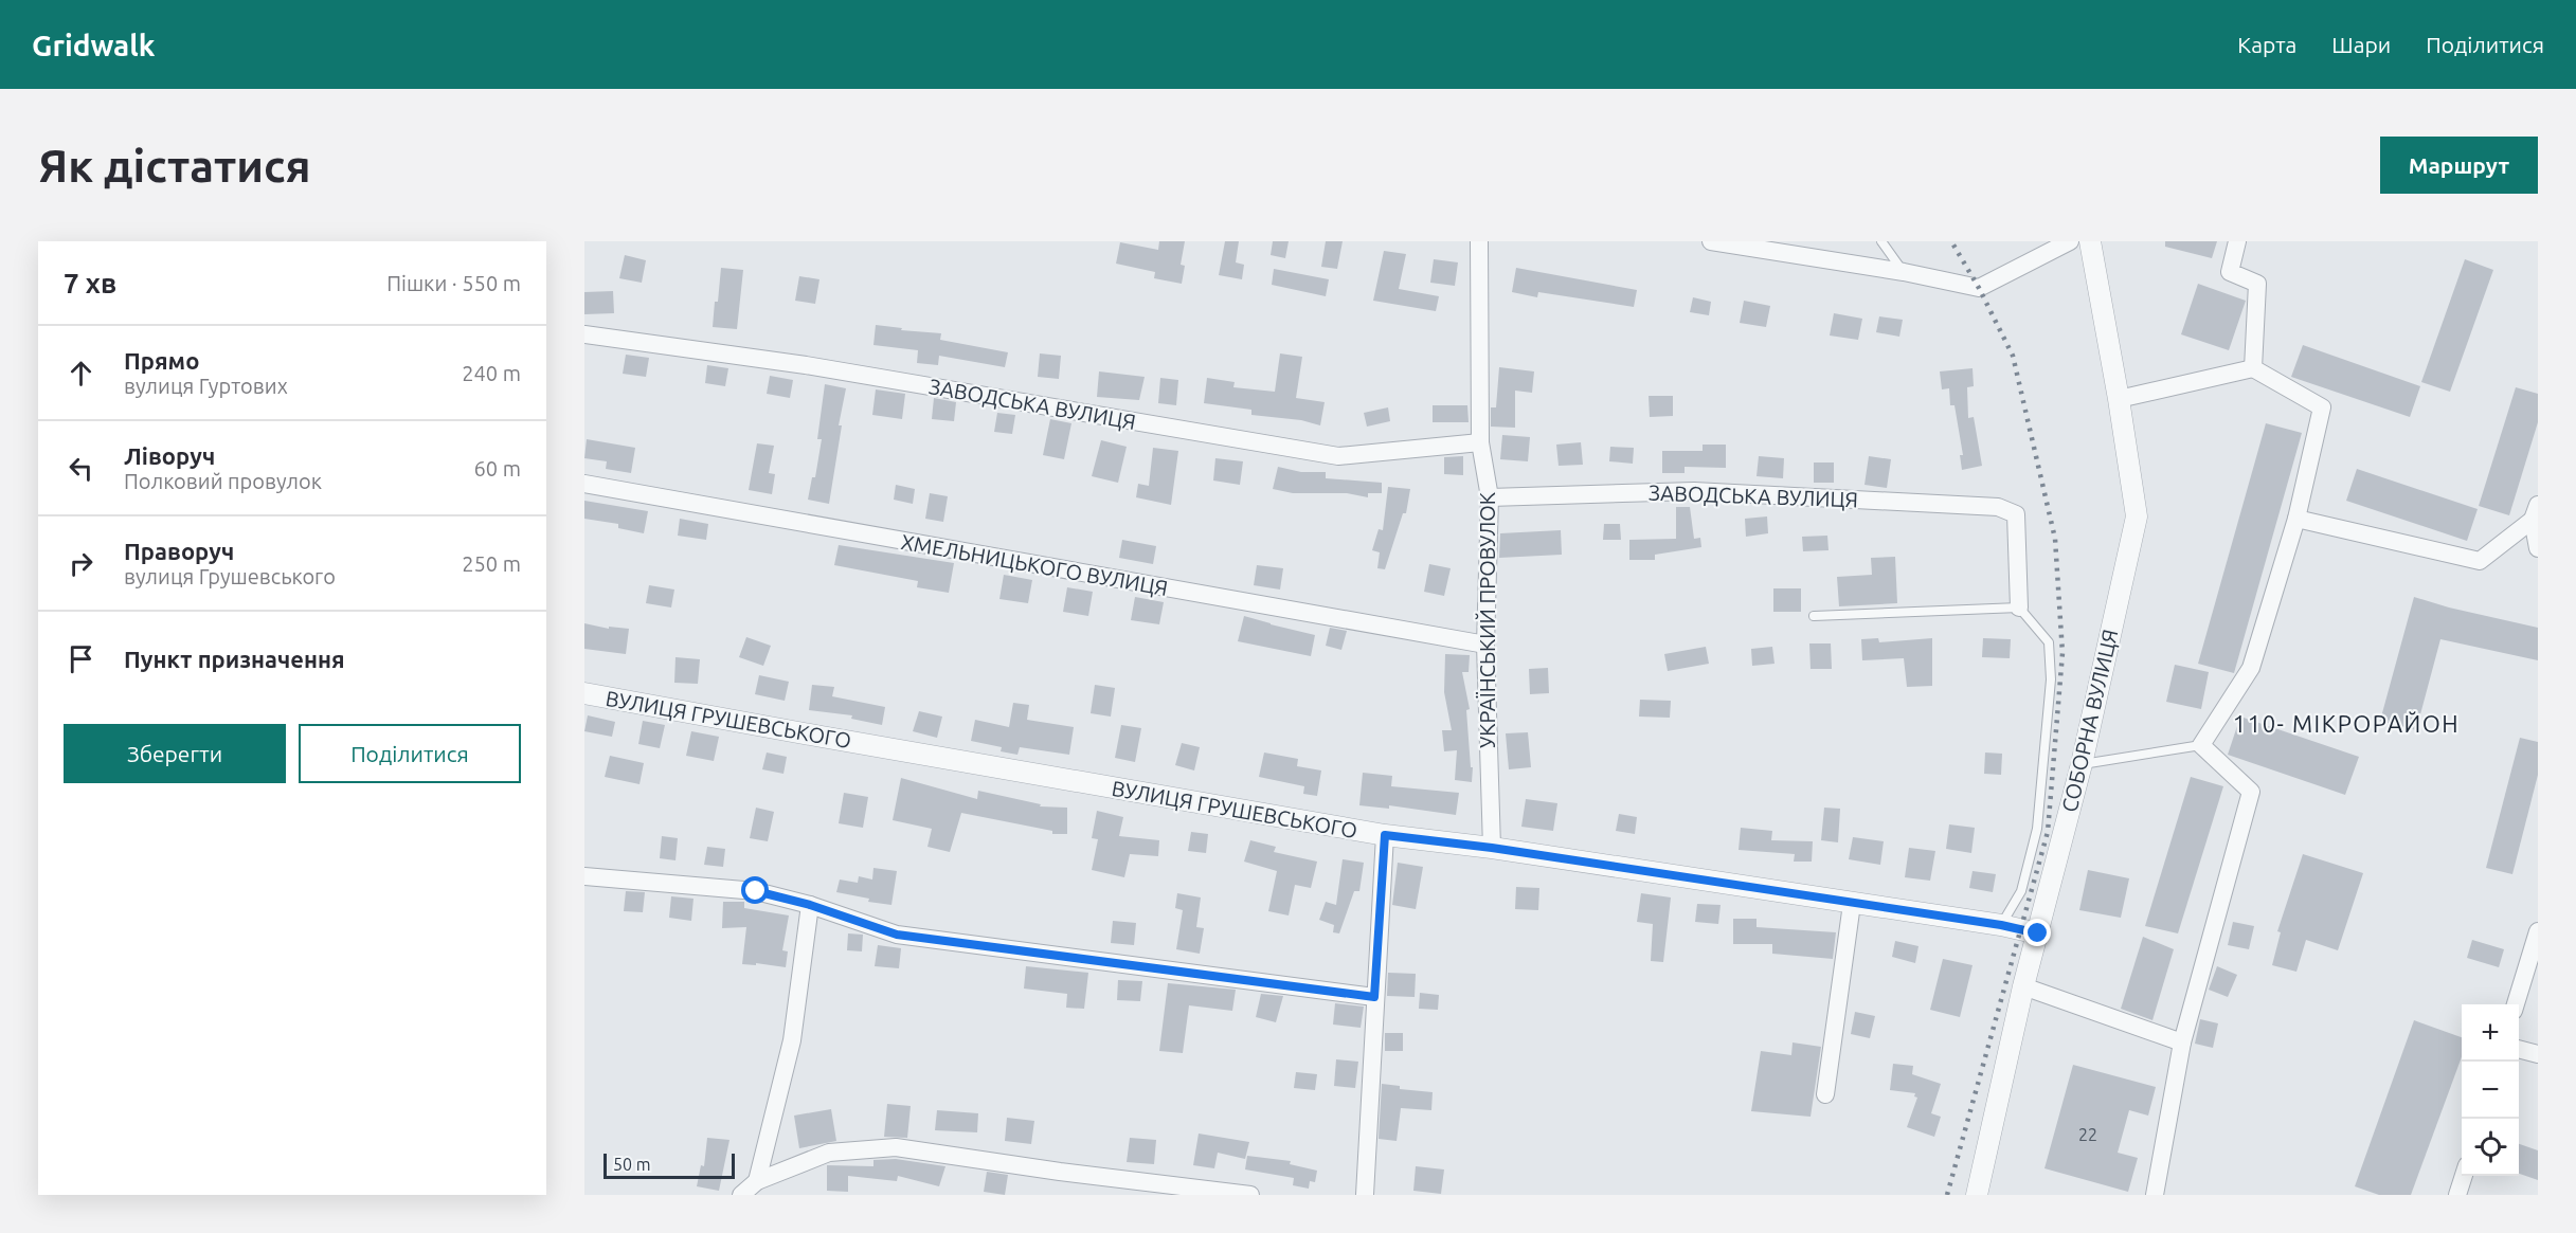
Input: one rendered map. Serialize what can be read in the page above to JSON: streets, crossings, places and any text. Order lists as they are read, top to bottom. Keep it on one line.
{"streets":{"street":["ЗАВОДСЬКА ВУЛИЦЯ","ХМЕЛЬНИЦЬКОГО ВУЛИЦЯ","УКРАЇНСЬКИЙ ПРОВУЛОК","ВУЛИЦЯ ГРУШЕВСЬКОГО","СОБОРНА ВУЛИЦЯ"]},"crossings":[["ЗАВОДСЬКА ВУЛИЦЯ","УКРАЇНСЬКИЙ ПРОВУЛОК"],["ЗАВОДСЬКА ВУЛИЦЯ","СОБОРНА ВУЛИЦЯ"],["ХМЕЛЬНИЦЬКОГО ВУЛИЦЯ","УКРАЇНСЬКИЙ ПРОВУЛОК"],["УКРАЇНСЬКИЙ ПРОВУЛОК","ВУЛИЦЯ ГРУШЕВСЬКОГО"],["ВУЛИЦЯ ГРУШЕВСЬКОГО","СОБОРНА ВУЛИЦЯ"]],"districts":["110- МІКРОРАЙОН"],"house_numbers":["22"],"scale_bar":"50 m","page":{"header":"Gridwalk","nav":["Карта","Шари","Поділитися"],"buttons":["Маршрут",["Зберегти","Поділитися"]],"title":"Як дістатися","heading":["7 хв","Пішки · 550 m"],"list":[["Прямо","вулиця Гуртових","240 m"],["Ліворуч","Полковий провулок","60 m"],["Праворуч","вулиця Грушевського","250 m"],"Пункт призначення"],"map_buttons":["+","−"],"scale":"50 m"}}
